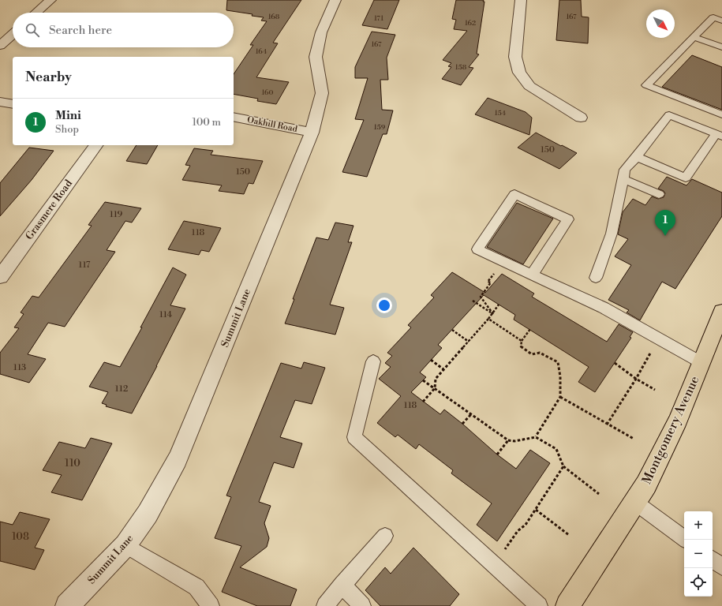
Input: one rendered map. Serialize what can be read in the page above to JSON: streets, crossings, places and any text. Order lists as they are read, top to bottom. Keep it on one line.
{"streets":{"main road":["Montgomery Avenue"],"street":["Oakhill Road","Grasmere Road","Summit Lane"]},"crossings":[["Oakhill Road","Summit Lane"]],"house_numbers":["168","167","171","162","167","164","158","160","154","159","150","150","119","118","117","114","113","112","118","110","108"],"north":"bottom right","page":{"search":"Search here","heading":"Nearby","list":[{"mark":"1","name":"Mini","note":"Shop","value":"100 m"}],"pins":"1","map_buttons":["+","−"]}}
